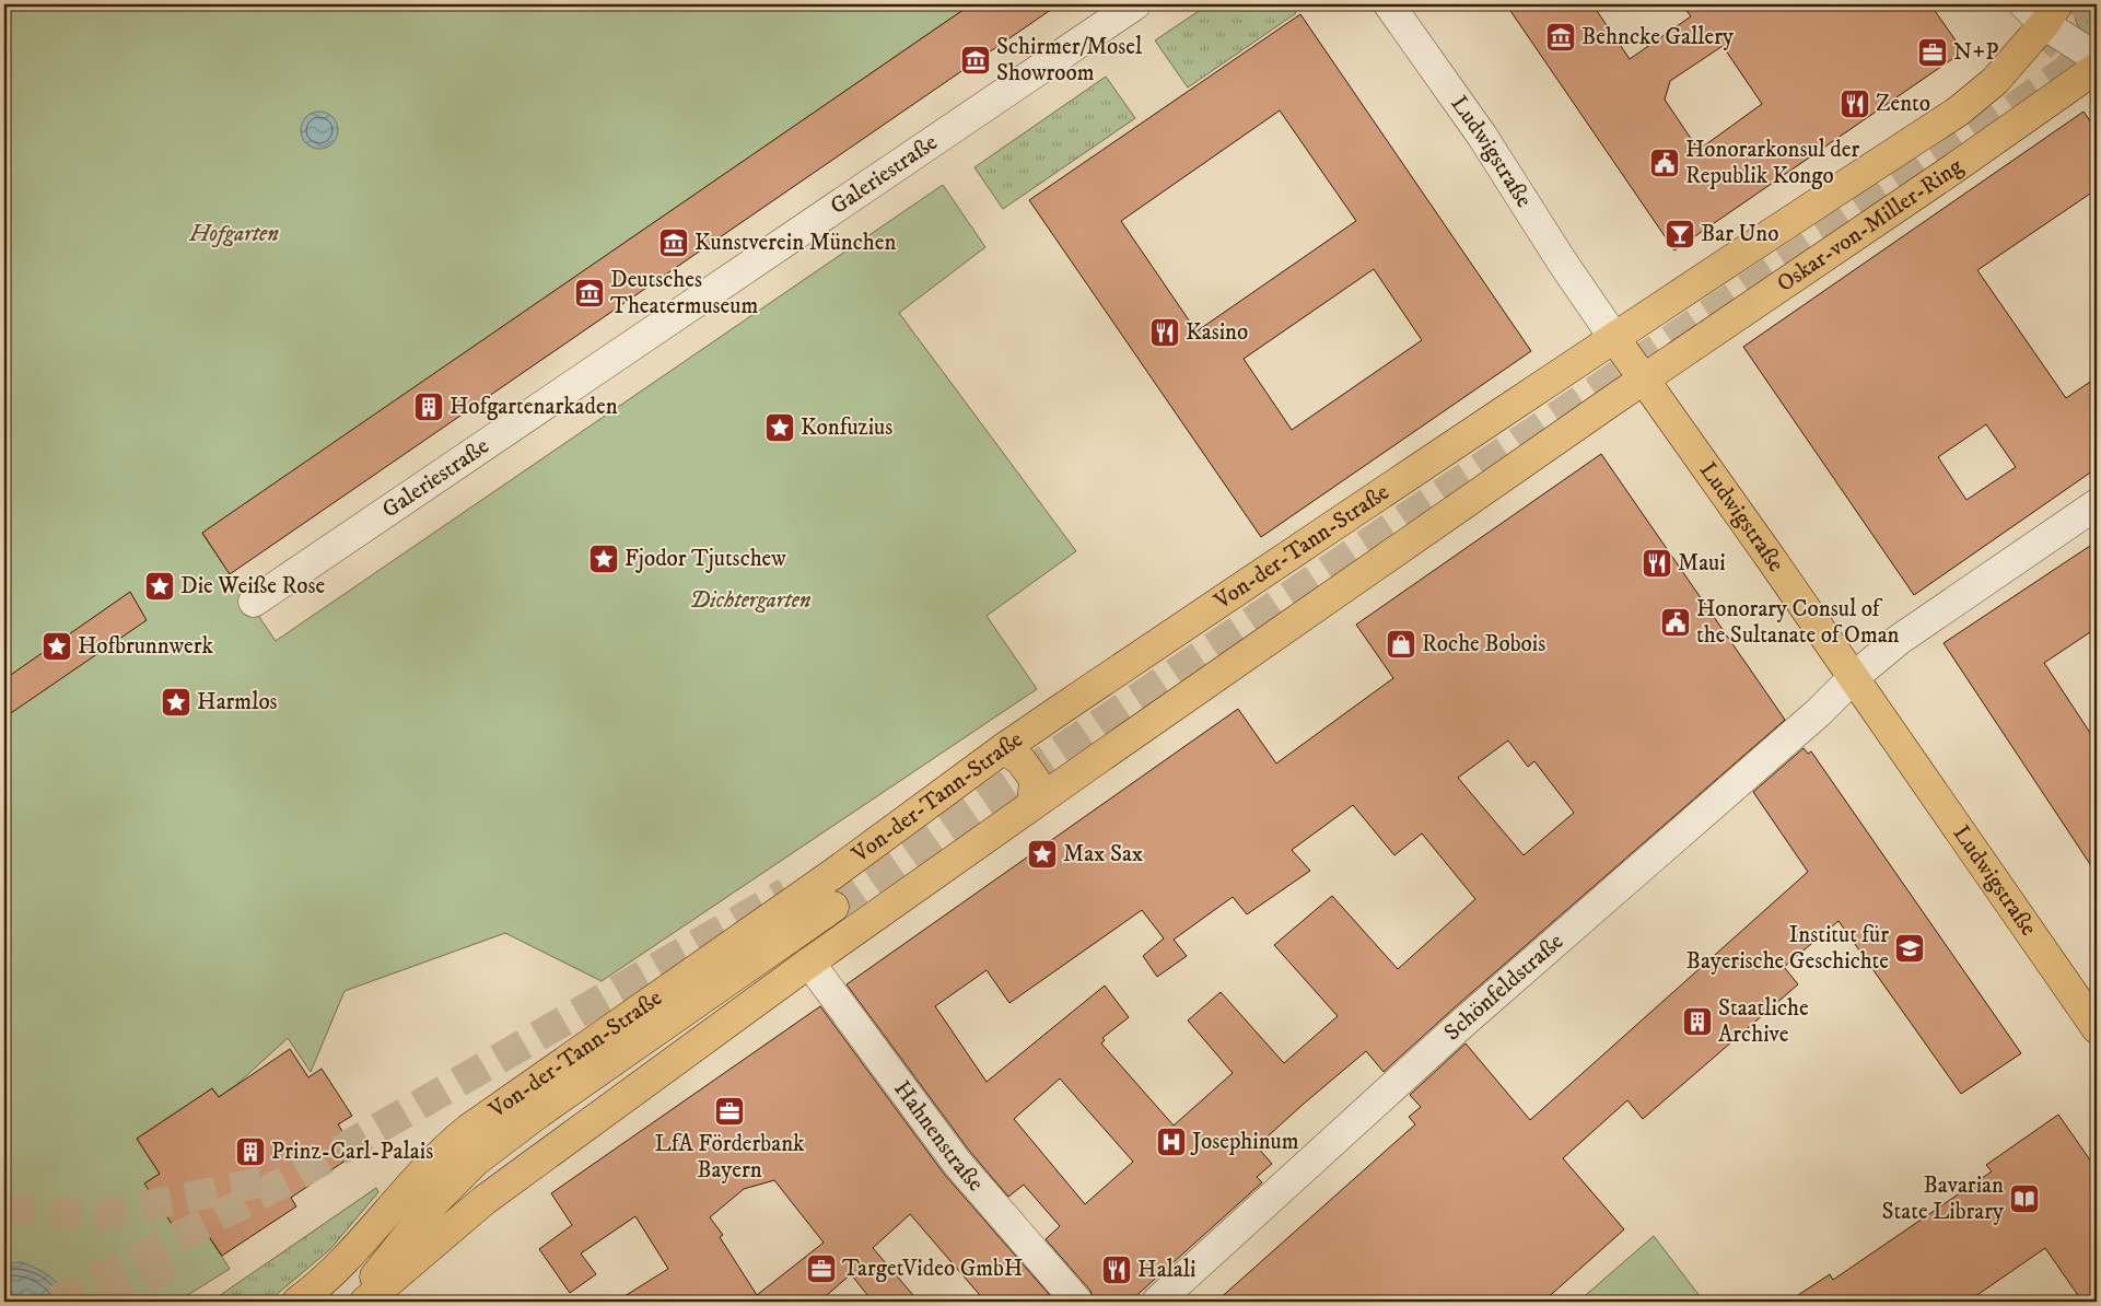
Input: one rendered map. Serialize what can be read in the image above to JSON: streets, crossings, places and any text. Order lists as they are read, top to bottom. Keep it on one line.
{"streets":{"main road":["Ludwigstraße","Oskar-von-Miller-Ring","Von-der-Tann-Straße"],"street":["Galeriestraße","Schönfeldstraße","Hahnenstraße"]},"crossings":[["Ludwigstraße","Oskar-von-Miller-Ring"],["Ludwigstraße","Von-der-Tann-Straße"],["Ludwigstraße","Schönfeldstraße"],["Oskar-von-Miller-Ring","Von-der-Tann-Straße"]],"parks":["Hofgarten","Dichtergarten"],"places":{"museum":["Behncke Gallery","Schirmer/Mosel Showroom","Kunstverein München","Deutsches Theatermuseum"],"office":["N+P","LfA Förderbank Bayern","TargetVideo GmbH"],"restaurant":["Zento","Kasino","Maui","Halali"],"public building":["Honorarkonsul der Republik Kongo","Honorary Consul of the Sultanate of Oman"],"bar":["Bar Uno"],"building":["Hofgartenarkaden","Staatliche Archive","Prinz-Carl-Palais"],"place":["Konfuzius","Fjodor Tjutschew","Die Weiße Rose","Hofbrunnwerk","Harmlos","Max Sax"],"shop":["Roche Bobois"],"school or university":["Institut für Bayerische Geschichte"],"hospital":["Josephinum"],"library":["Bavarian State Library"]}}
